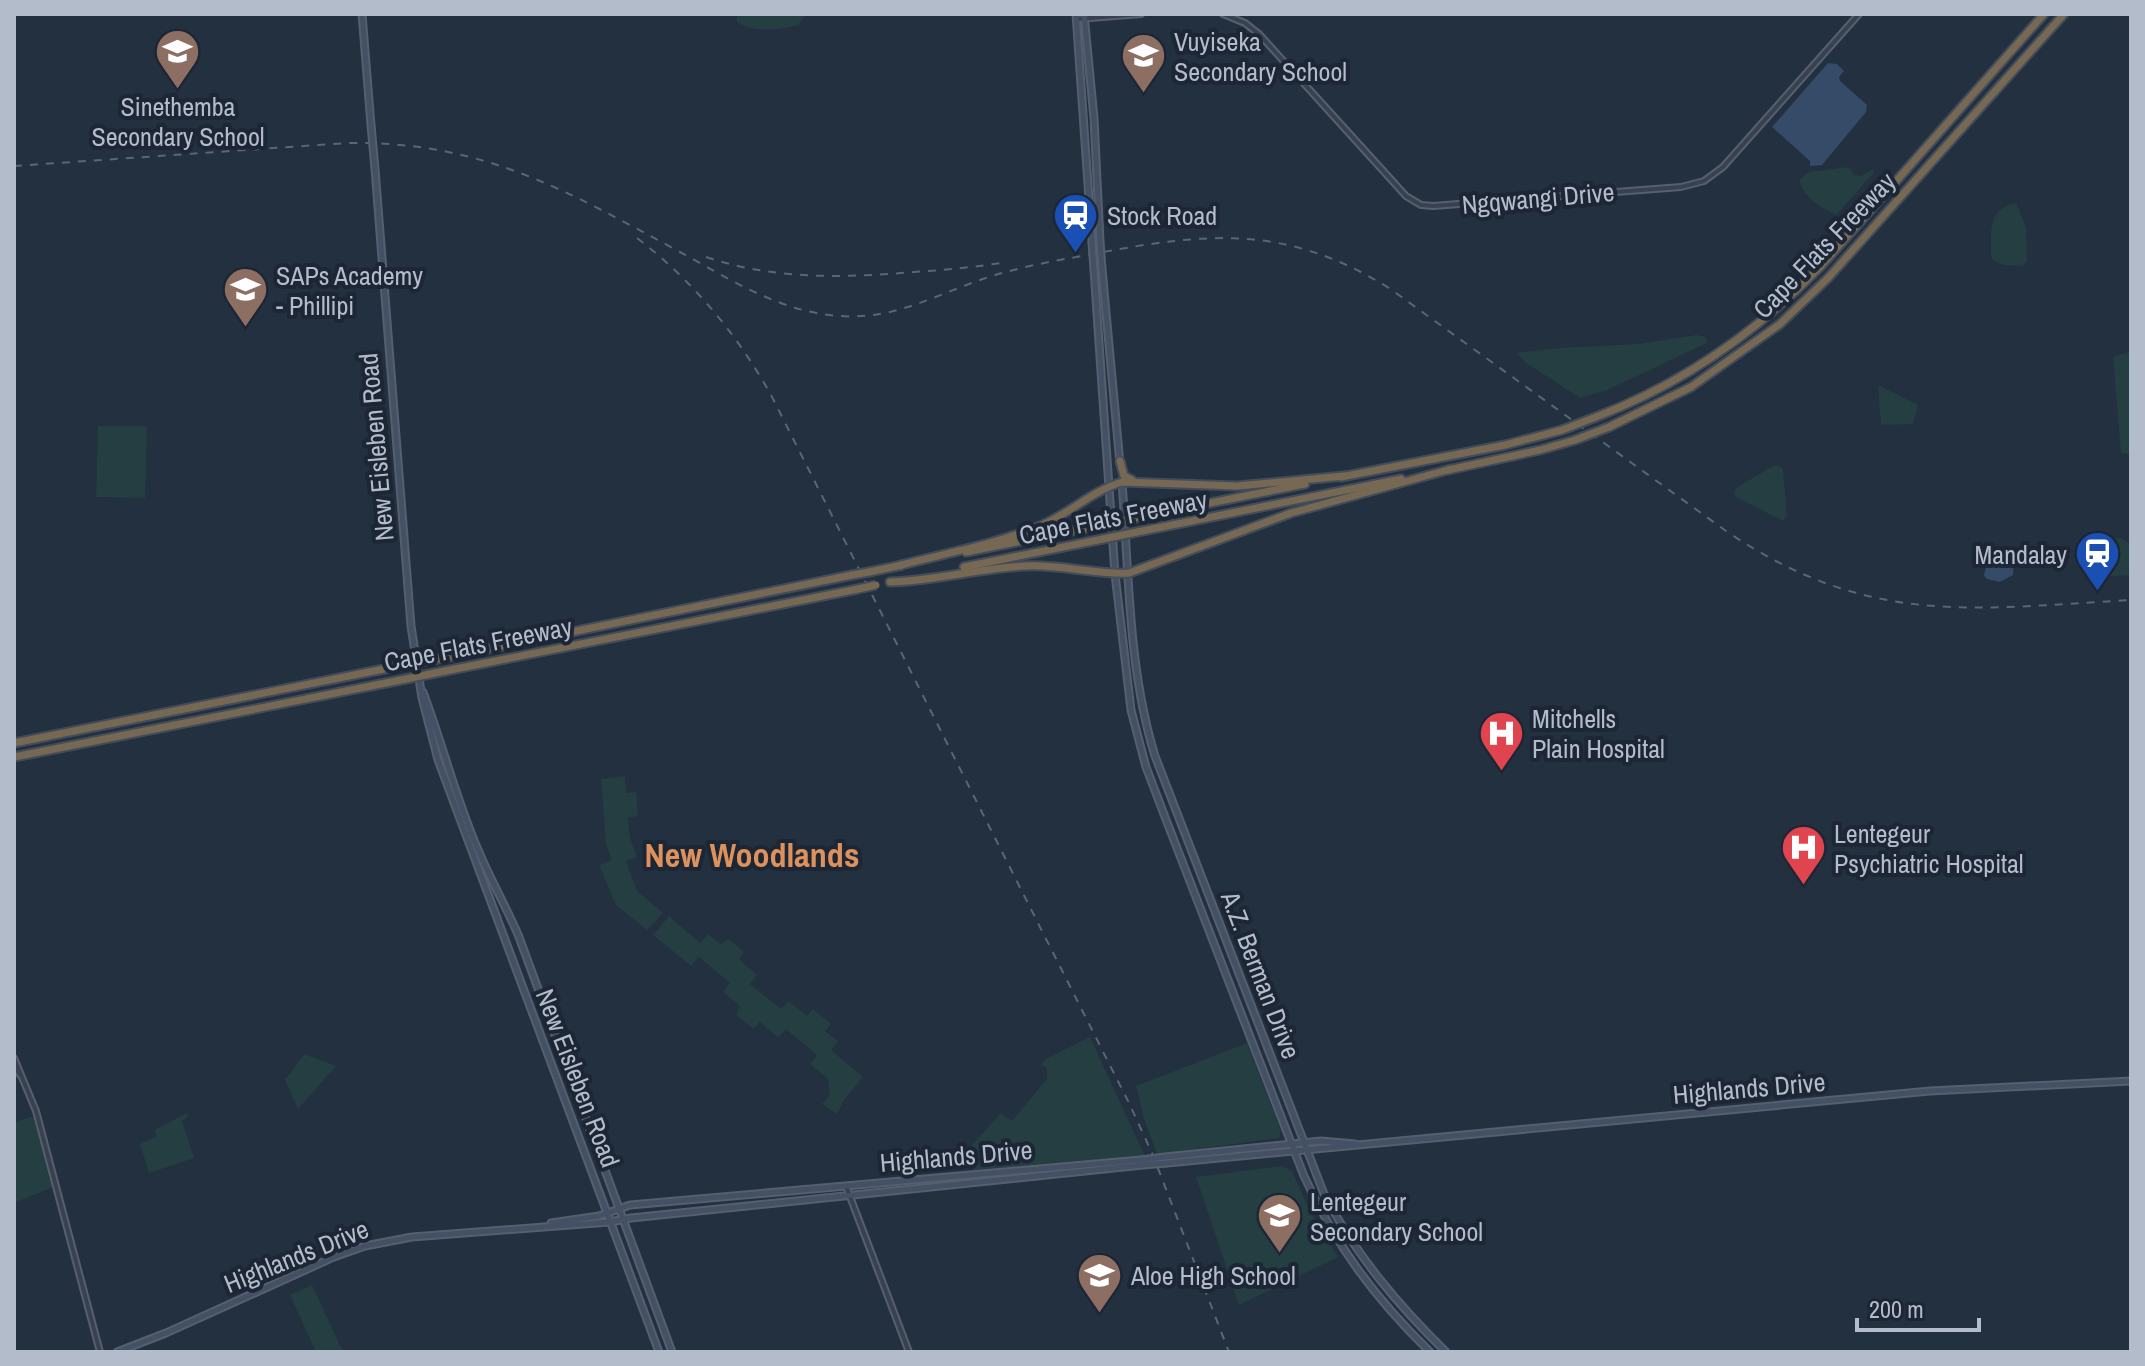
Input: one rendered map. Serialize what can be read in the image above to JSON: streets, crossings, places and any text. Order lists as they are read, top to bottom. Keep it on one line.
{"streets":{"highway":["Cape Flats Freeway"],"main road":["New Eisleben Road","A.Z. Berman Drive","Highlands Drive"],"street":["Ngqwangi Drive"]},"crossings":[["New Eisleben Road","Highlands Drive"],["A.Z. Berman Drive","Highlands Drive"]],"districts":["New Woodlands"],"places":{"school or university":["Sinethemba Secondary School","Vuyiseka Secondary School","SAPs Academy - Phillipi","Lentegeur Secondary School","Aloe High School"],"station":["Stock Road","Mandalay"],"hospital":["Mitchells Plain Hospital","Lentegeur Psychiatric Hospital"]},"scale_bar":"200 m"}
